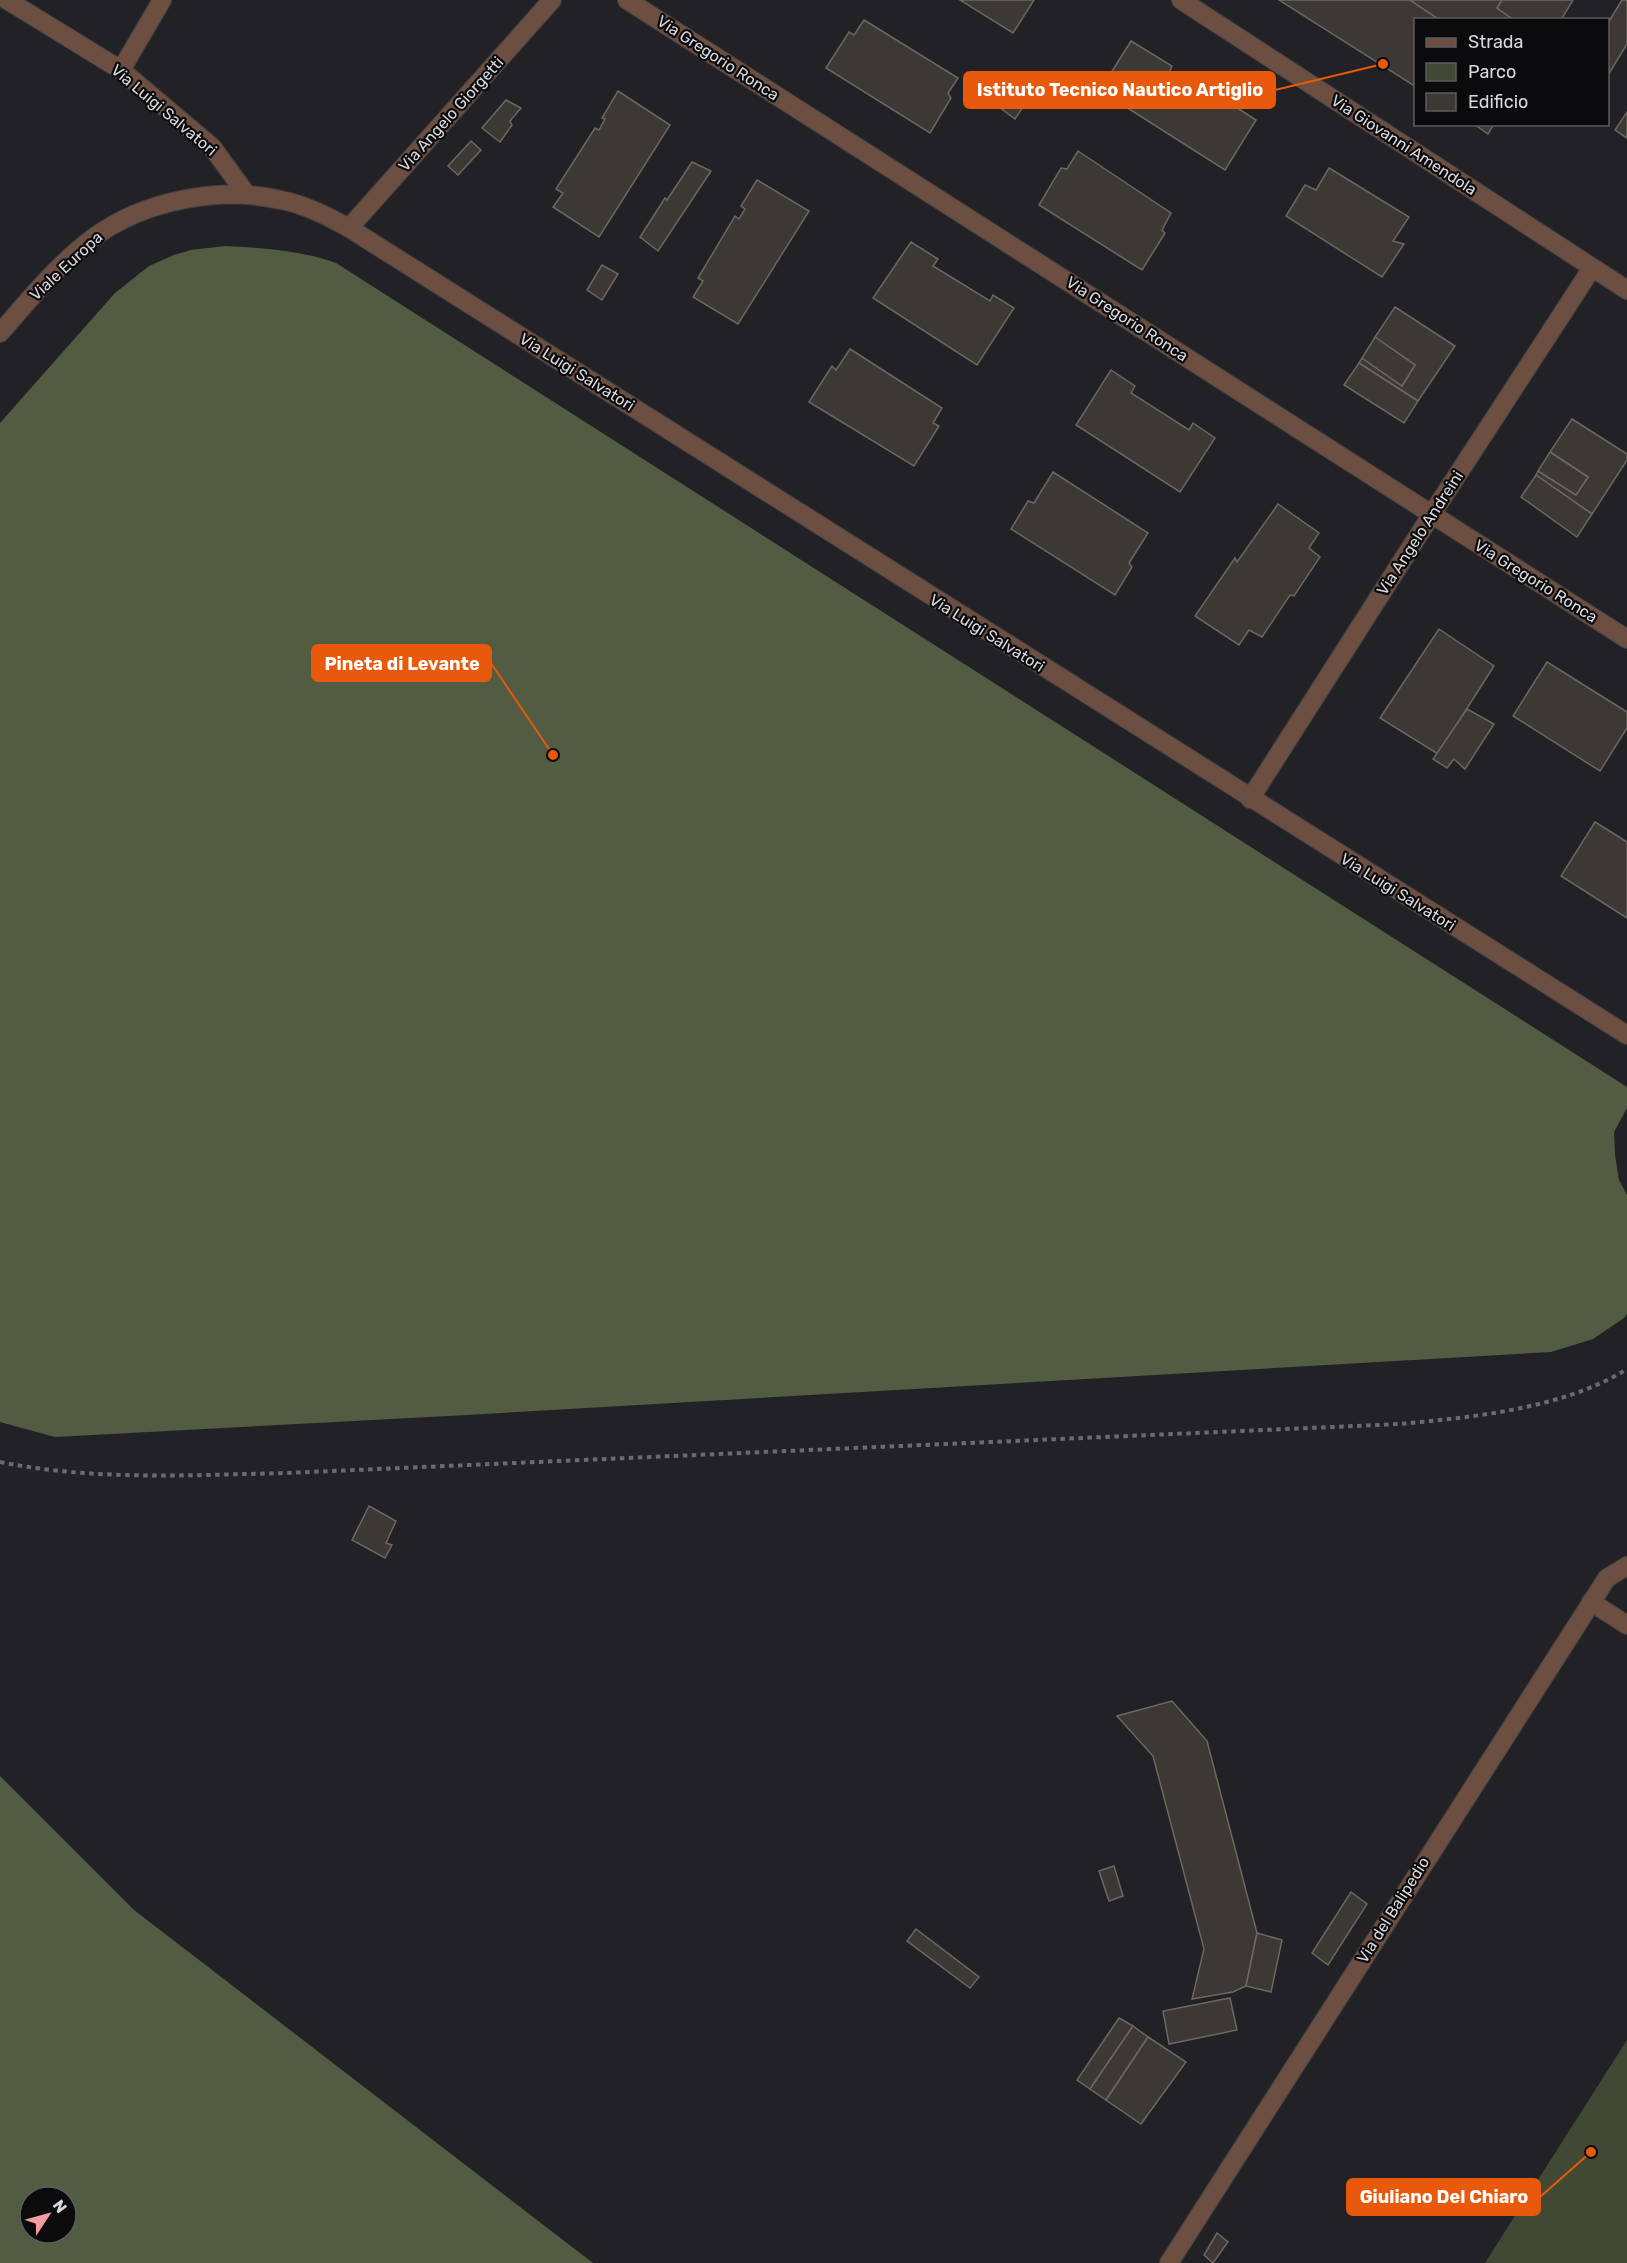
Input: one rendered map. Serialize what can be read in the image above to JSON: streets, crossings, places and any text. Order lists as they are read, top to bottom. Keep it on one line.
{"streets":{"street":["Via Gregorio Ronca","Via Luigi Salvatori","Via Angelo Giorgetti","Via Giovanni Amendola","Viale Europa","Via Angelo Andreini","Via del Balipedio"]},"crossings":[["Via Gregorio Ronca","Via Angelo Andreini"],["Via Luigi Salvatori","Via Angelo Giorgetti"],["Via Luigi Salvatori","Viale Europa"],["Via Luigi Salvatori","Via Angelo Andreini"],["Via Angelo Giorgetti","Viale Europa"],["Via Giovanni Amendola","Via Angelo Andreini"]],"places":["Istituto Tecnico Nautico Artiglio","Pineta di Levante","Giuliano Del Chiaro"],"legend":["Strada","Parco","Edificio"],"north":"top right"}
